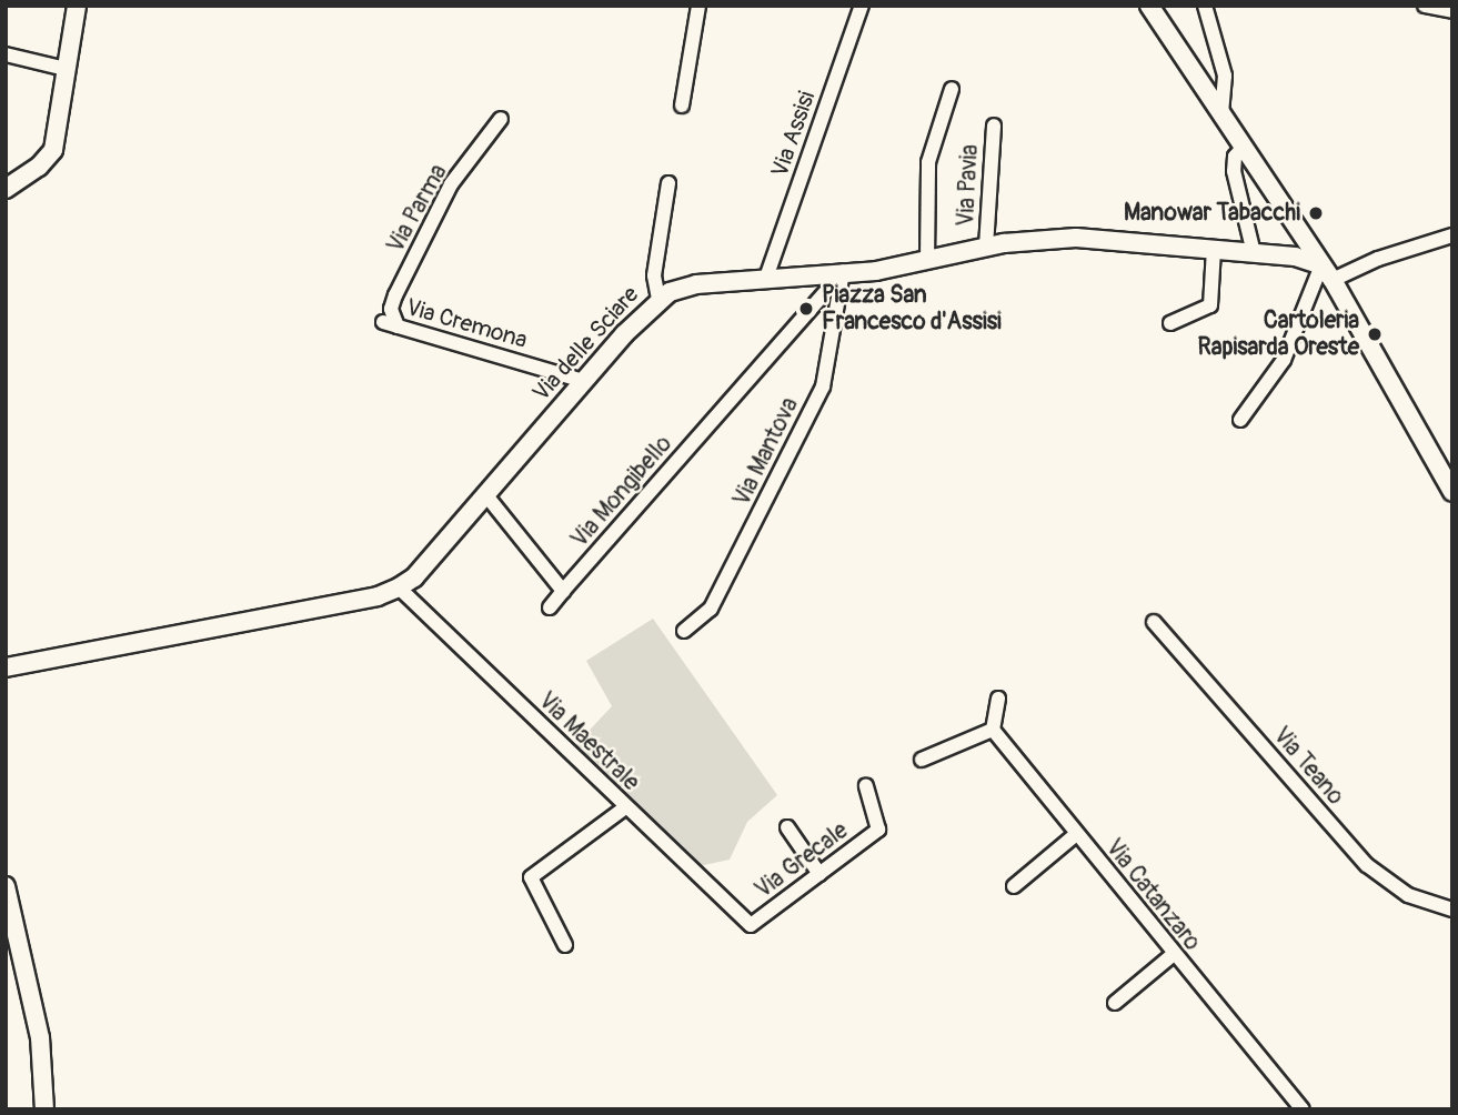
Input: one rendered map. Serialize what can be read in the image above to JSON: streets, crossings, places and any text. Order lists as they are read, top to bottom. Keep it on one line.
{"streets":{"street":["Via Assisi","Via Pavia","Via Parma","Via Cremona","Via delle Sciare","Via Mantova","Via Mongibello","Via Maestrale","Via Teano","Via Grecale","Via Catanzaro"]},"crossings":[["Via Assisi","Via delle Sciare"],["Via Pavia","Via delle Sciare"],["Via Parma","Via Cremona"],["Via Cremona","Via delle Sciare"],["Via delle Sciare","Via Mantova"],["Via delle Sciare","Via Mongibello"],["Via delle Sciare","Via Maestrale"],["Via Mantova","Via Mongibello"],["Via Maestrale","Via Grecale"]],"places":["Manowar Tabacchi","Piazza San Francesco d'Assisi","Cartoleria Rapisarda Oreste"]}
